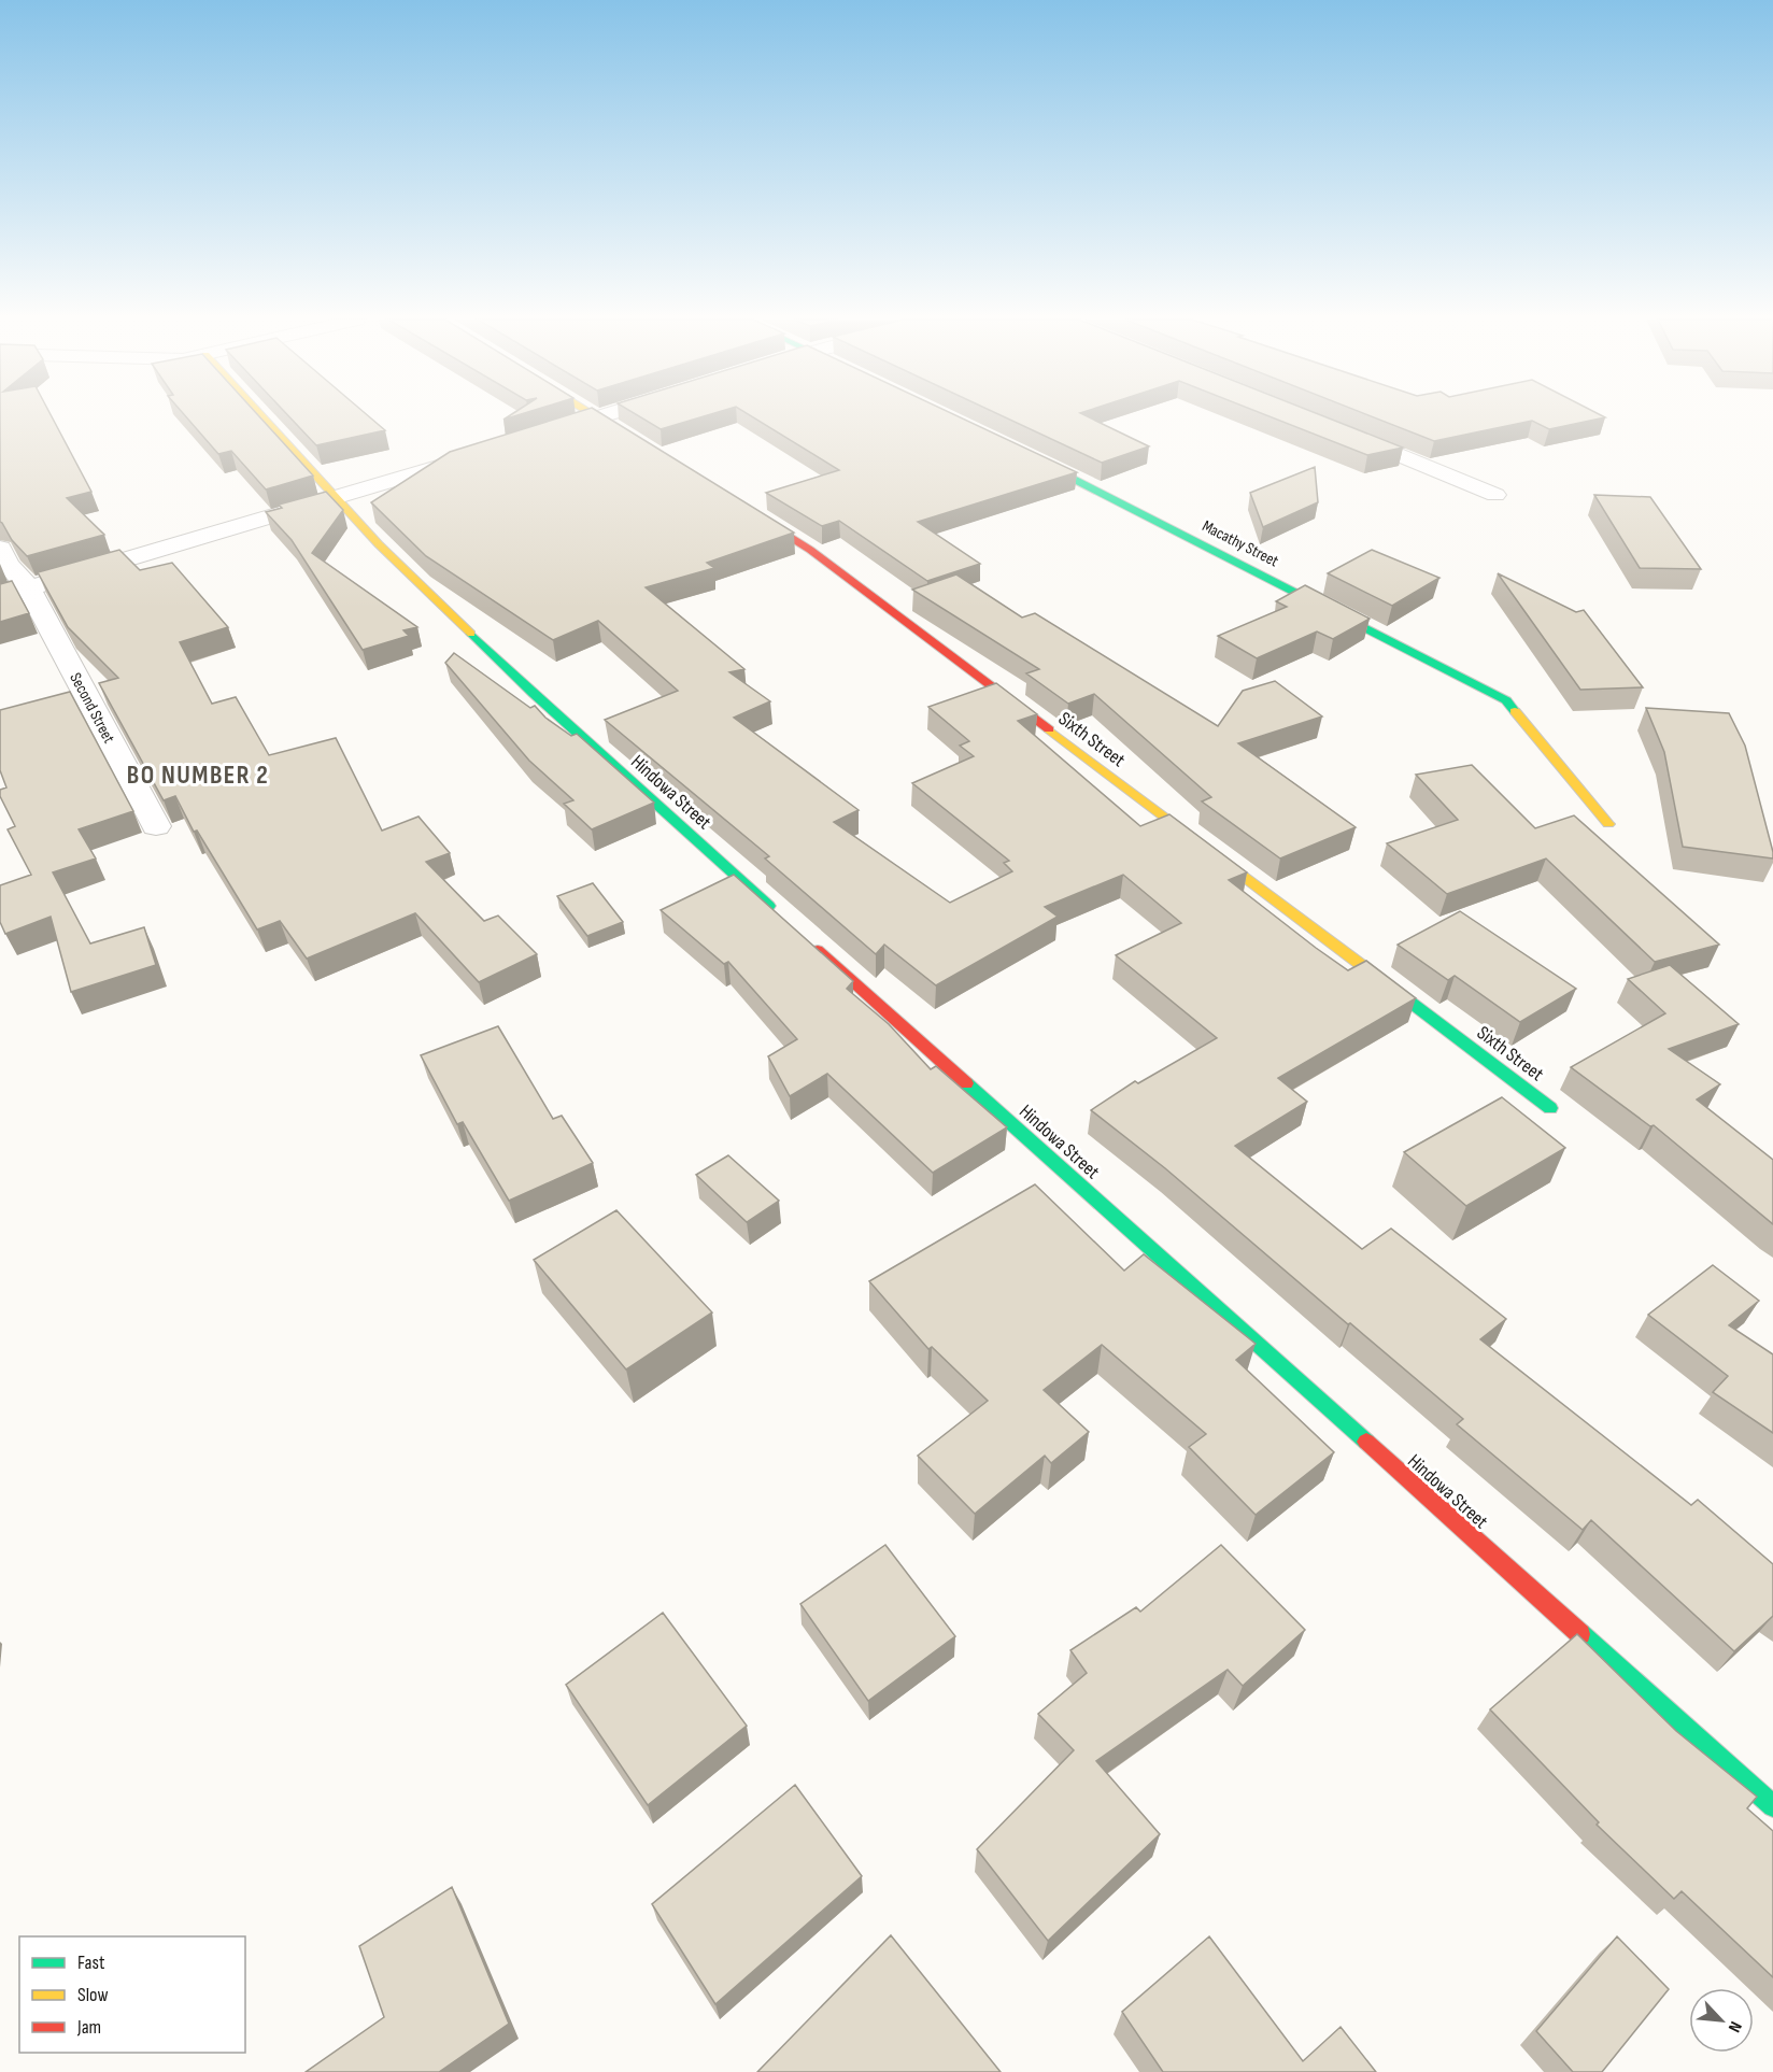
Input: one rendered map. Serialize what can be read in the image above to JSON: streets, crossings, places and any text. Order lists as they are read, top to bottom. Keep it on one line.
{"streets":{"street":["Macathy Street","Second Street","Sixth Street","Hindowa Street"]},"districts":["BO NUMBER 2"],"legend":["Fast","Slow","Jam"],"north":"bottom right"}
